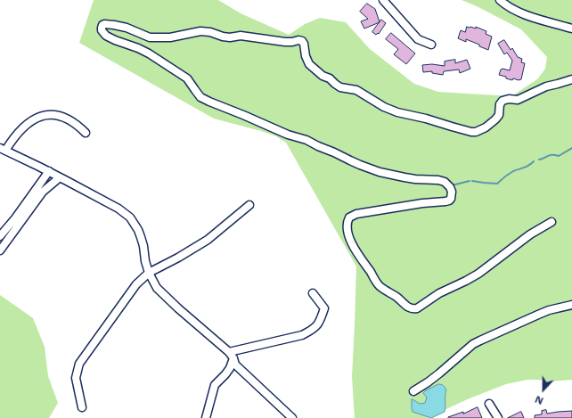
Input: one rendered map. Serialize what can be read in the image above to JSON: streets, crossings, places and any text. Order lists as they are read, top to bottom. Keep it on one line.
{"north":"bottom"}
